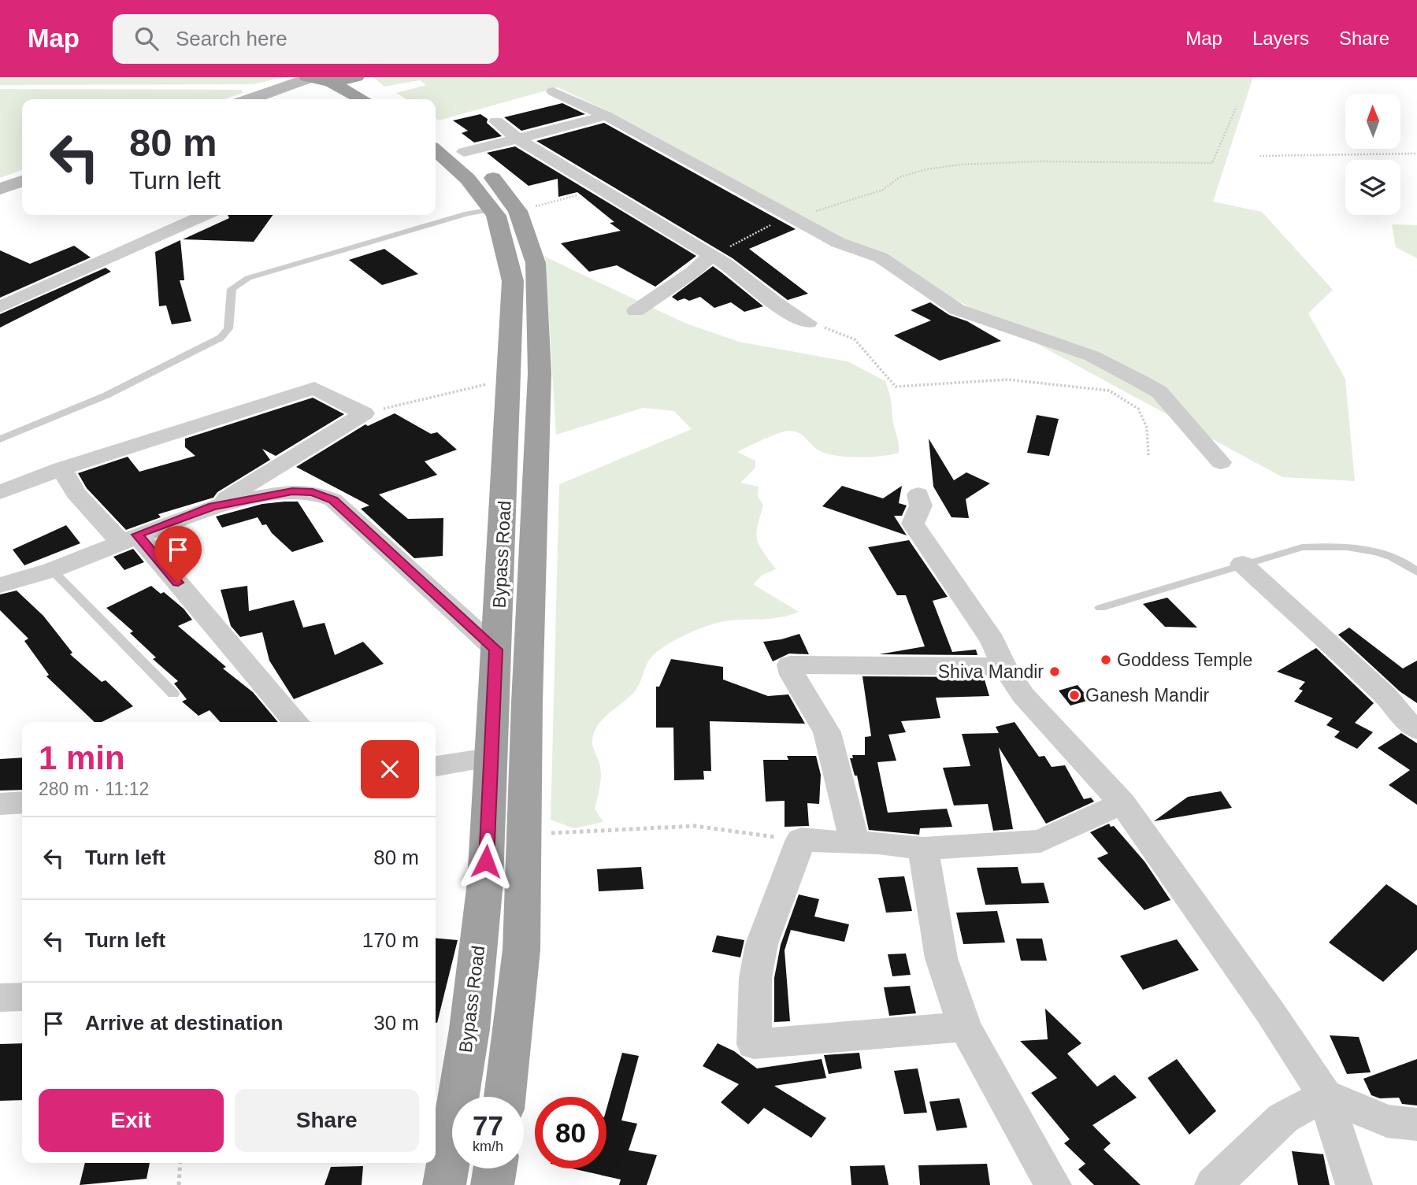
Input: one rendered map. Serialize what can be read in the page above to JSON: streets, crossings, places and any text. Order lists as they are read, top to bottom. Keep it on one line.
{"streets":{"highway":["Bypass Road"]},"places":["Goddess Temple","Shiva Mandir","Ganesh Mandir"],"north":"top","page":{"header":"Map","search":"Search here","nav":["Map","Layers","Share"],"turn":["80 m","Turn left"],"heading":["1 min","280 m · 11:12"],"list":[{"name":"Turn left","value":"80 m"},{"name":"Turn left","value":"170 m"},{"name":"Arrive at destination","value":"30 m"}],"buttons":["Exit","Share"],"speed":"77 km/h","limit":"80"}}
